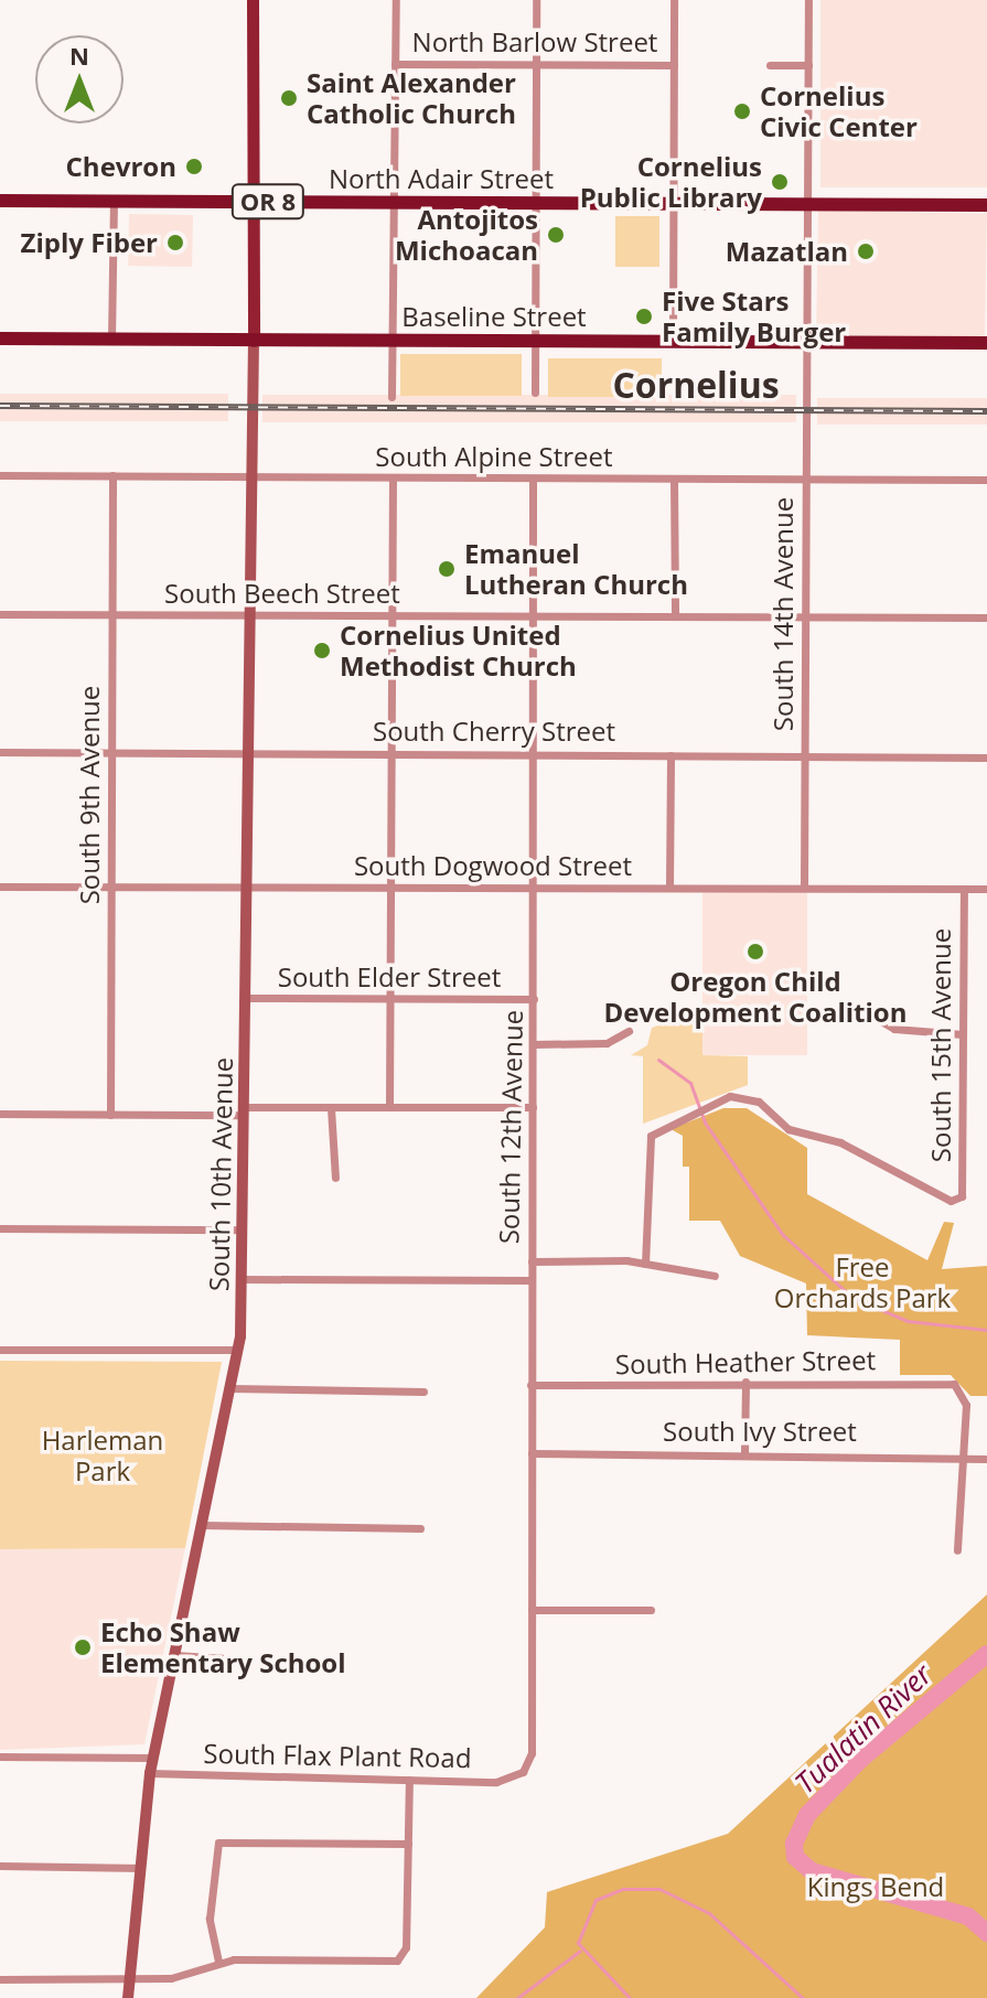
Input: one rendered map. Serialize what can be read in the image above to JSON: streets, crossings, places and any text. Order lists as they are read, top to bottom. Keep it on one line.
{"streets":{"highway":["North Adair Street","OR 8","Baseline Street"],"main road":["South 10th Avenue"],"street":["North Barlow Street","South Alpine Street","South Beech Street","South 14th Avenue","South Cherry Street","South 9th Avenue","South Dogwood Street","South Elder Street","South 15th Avenue","South 12th Avenue","South Heather Street","South Ivy Street","South Flax Plant Road"]},"crossings":[["North Adair Street","South 14th Avenue"],["Baseline Street","South 14th Avenue"],["Baseline Street","South 10th Avenue"],["South Alpine Street","South 14th Avenue"],["South Alpine Street","South 9th Avenue"],["South Alpine Street","South 12th Avenue"],["South Alpine Street","South 10th Avenue"],["South Beech Street","South 14th Avenue"],["South Beech Street","South 9th Avenue"],["South Beech Street","South 12th Avenue"],["South Beech Street","South 10th Avenue"],["South 14th Avenue","South Cherry Street"],["South 14th Avenue","South Dogwood Street"],["South Cherry Street","South 9th Avenue"],["South Cherry Street","South 12th Avenue"],["South Cherry Street","South 10th Avenue"],["South 9th Avenue","South Dogwood Street"],["South Dogwood Street","South 15th Avenue"],["South Dogwood Street","South 12th Avenue"],["South Dogwood Street","South 10th Avenue"],["South Elder Street","South 12th Avenue"],["South Elder Street","South 10th Avenue"],["South 12th Avenue","South Heather Street"],["South 12th Avenue","South Ivy Street"],["South 12th Avenue","South Flax Plant Road"],["South 10th Avenue","South Flax Plant Road"],["South Heather Street","South Ivy Street"]],"districts":["Cornelius"],"water":["Tualatin River"],"parks":["Free Orchards Park","Harleman Park","Kings Bend"],"places":["Saint Alexander Catholic Church","Cornelius Civic Center","Chevron","Cornelius Public Library","Antojitos Michoacan","Ziply Fiber","Mazatlan","Five Stars Family Burger","Emanuel Lutheran Church","Cornelius United Methodist Church","Oregon Child Development Coalition","Echo Shaw Elementary School"],"north":"top"}
